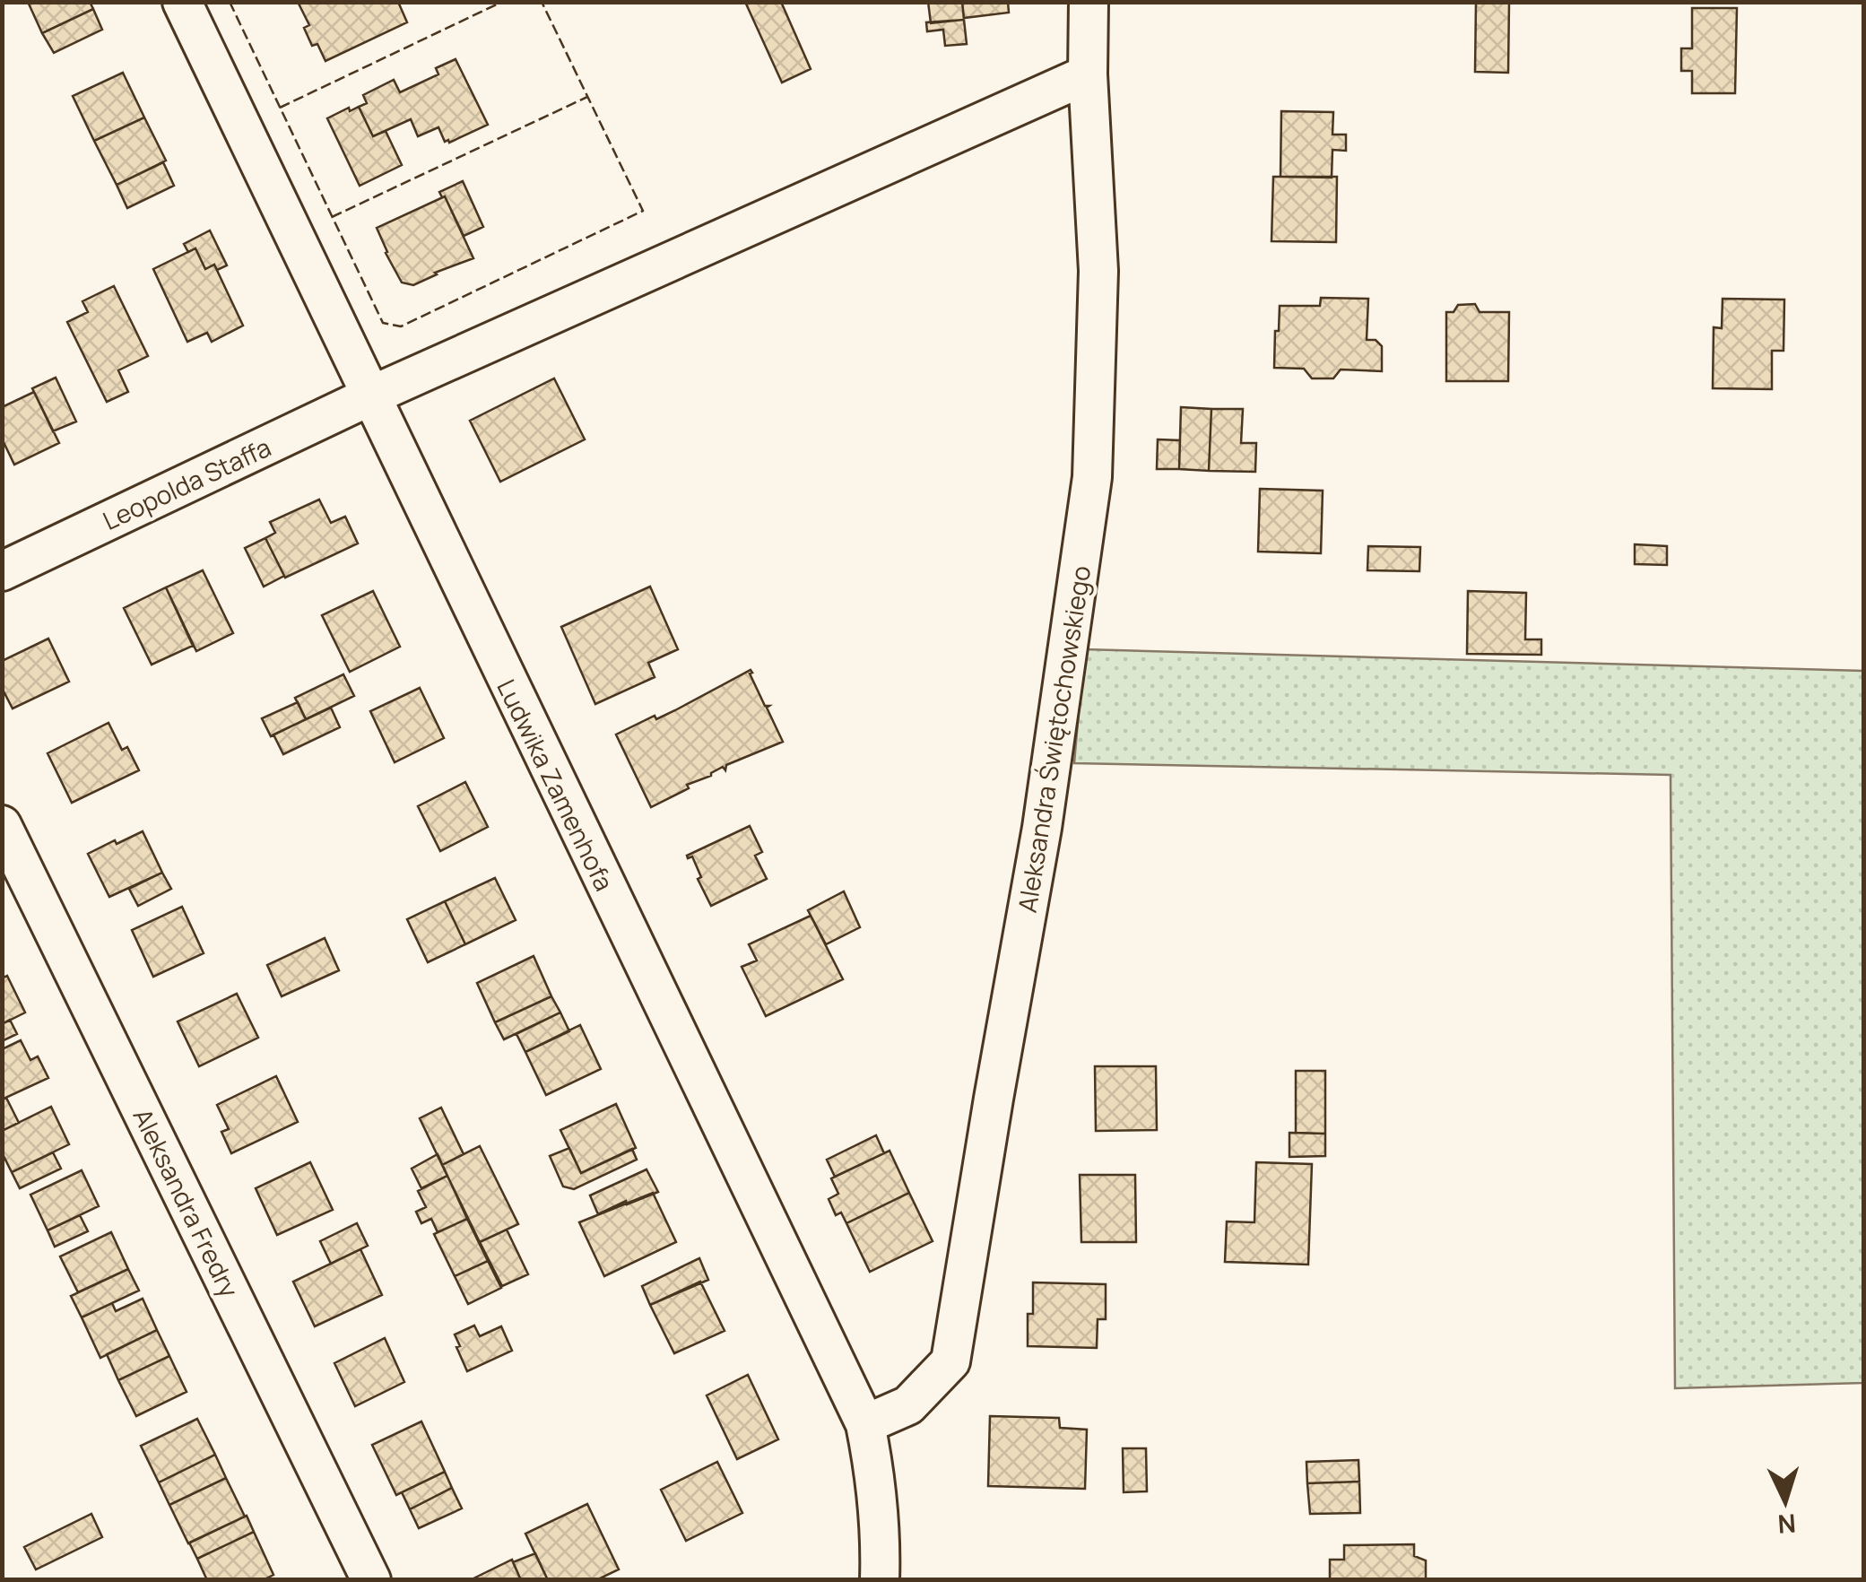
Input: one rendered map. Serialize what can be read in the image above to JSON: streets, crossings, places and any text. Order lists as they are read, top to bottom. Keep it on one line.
{"streets":{"street":["Leopolda Staffa","Aleksandra Świętochowskiego","Ludwika Zamenhofa","Aleksandra Fredry"]},"crossings":[["Leopolda Staffa","Aleksandra Świętochowskiego"],["Leopolda Staffa","Ludwika Zamenhofa"],["Aleksandra Świętochowskiego","Ludwika Zamenhofa"]],"north":"bottom"}
